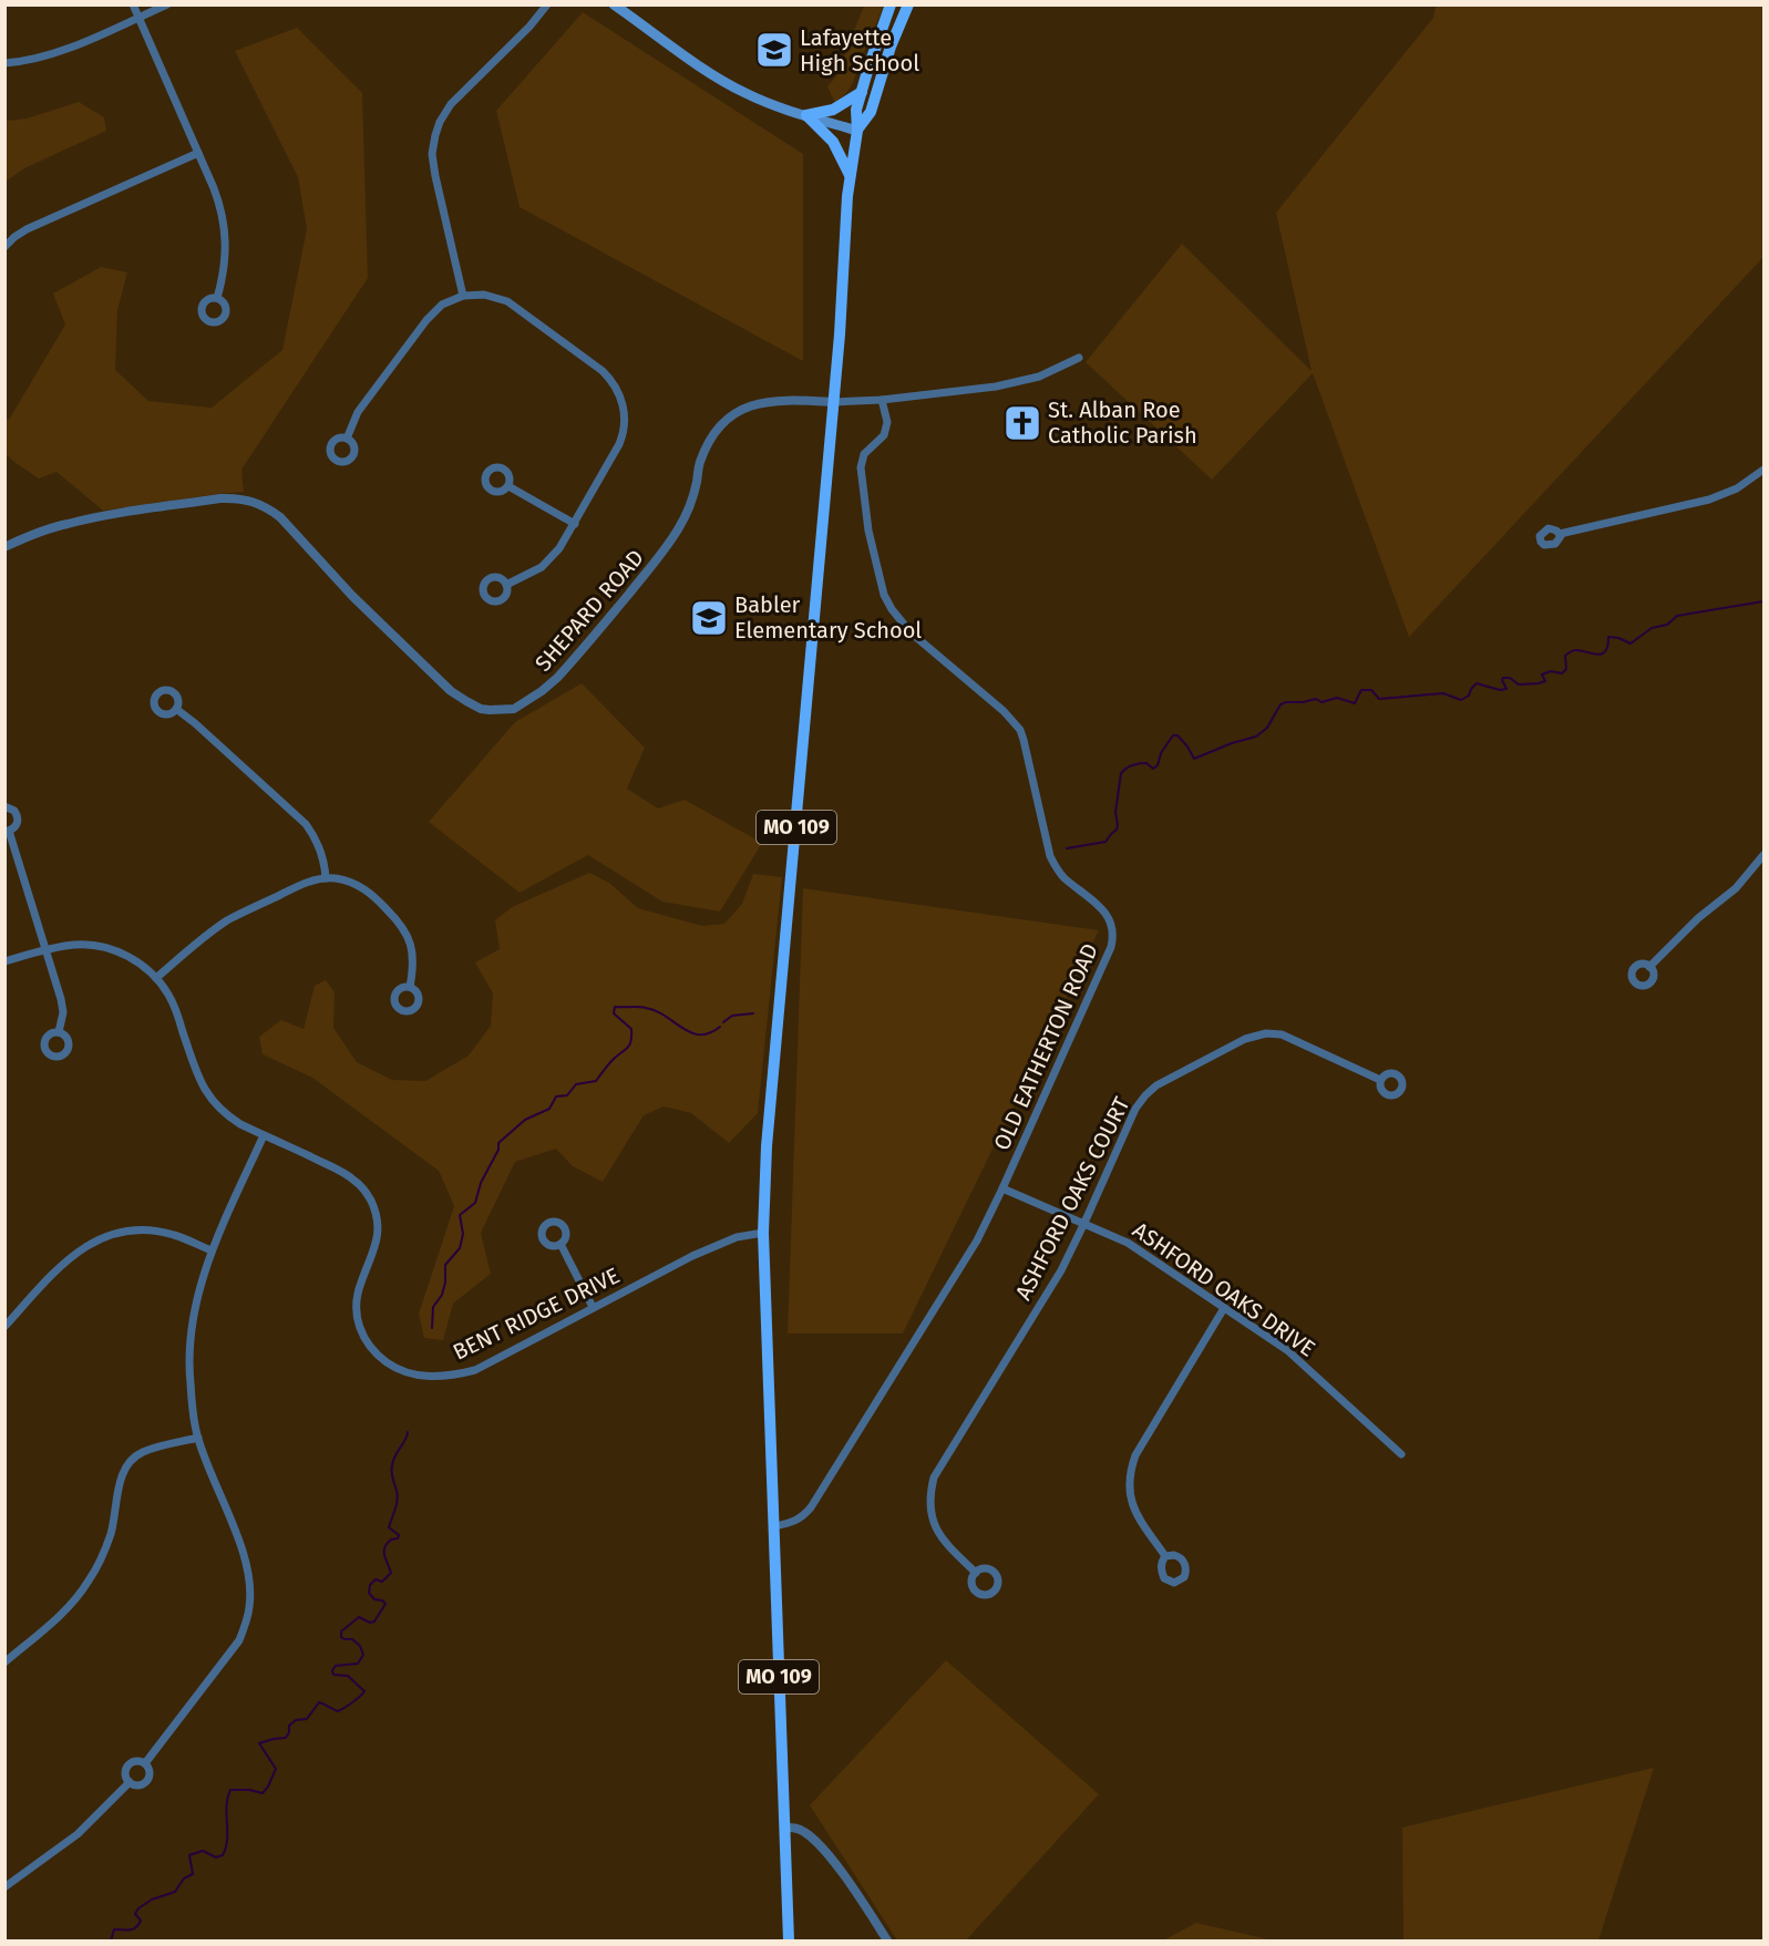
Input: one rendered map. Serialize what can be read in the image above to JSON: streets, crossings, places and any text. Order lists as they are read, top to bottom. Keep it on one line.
{"streets":{"main road":["MO 109"],"street":["SHEPARD ROAD","OLD EATHERTON ROAD","ASHFORD OAKS COURT","ASHFORD OAKS DRIVE","BENT RIDGE DRIVE"]},"crossings":[["SHEPARD ROAD","MO 109"],["SHEPARD ROAD","OLD EATHERTON ROAD"],["MO 109","OLD EATHERTON ROAD"],["MO 109","BENT RIDGE DRIVE"],["OLD EATHERTON ROAD","ASHFORD OAKS DRIVE"],["ASHFORD OAKS COURT","ASHFORD OAKS DRIVE"]],"places":{"school or university":["Lafayette High School","Babler Elementary School"],"church":["St. Alban Roe Catholic Parish"]}}
